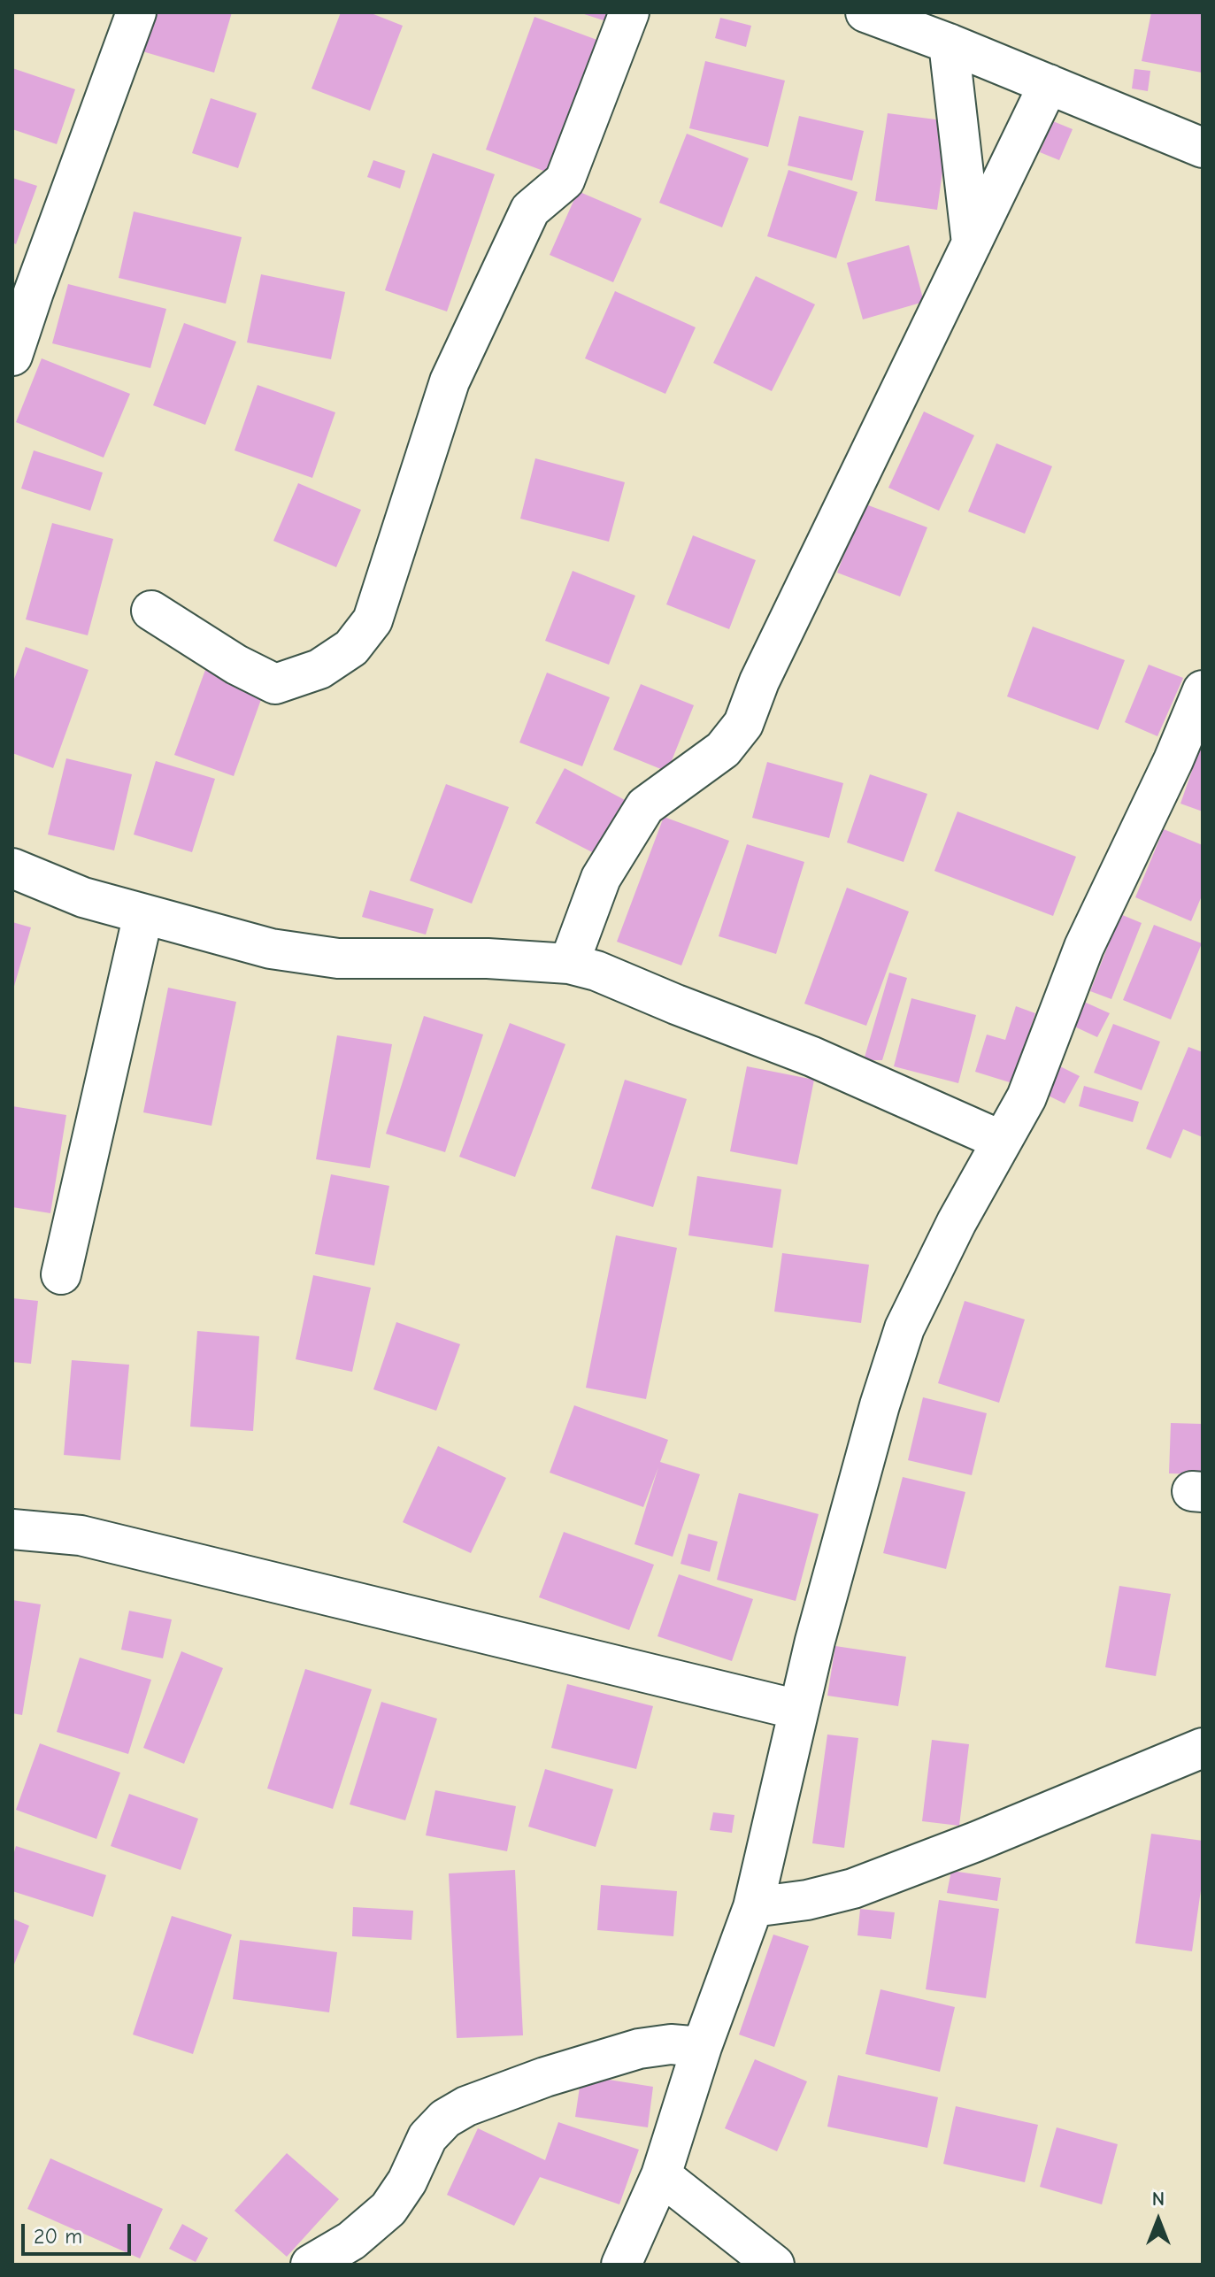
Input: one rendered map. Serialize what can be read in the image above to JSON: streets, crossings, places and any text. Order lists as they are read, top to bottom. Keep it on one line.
{"scale_bar":"20 m","north":"top"}
